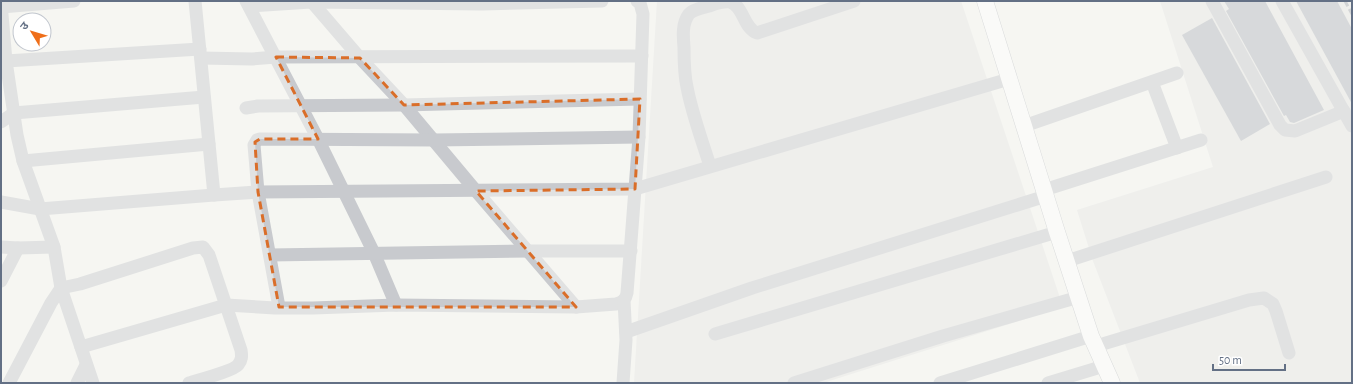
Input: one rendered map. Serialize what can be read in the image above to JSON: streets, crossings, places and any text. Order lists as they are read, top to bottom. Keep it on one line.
{"scale_bar":"50 m","north":"top left"}
